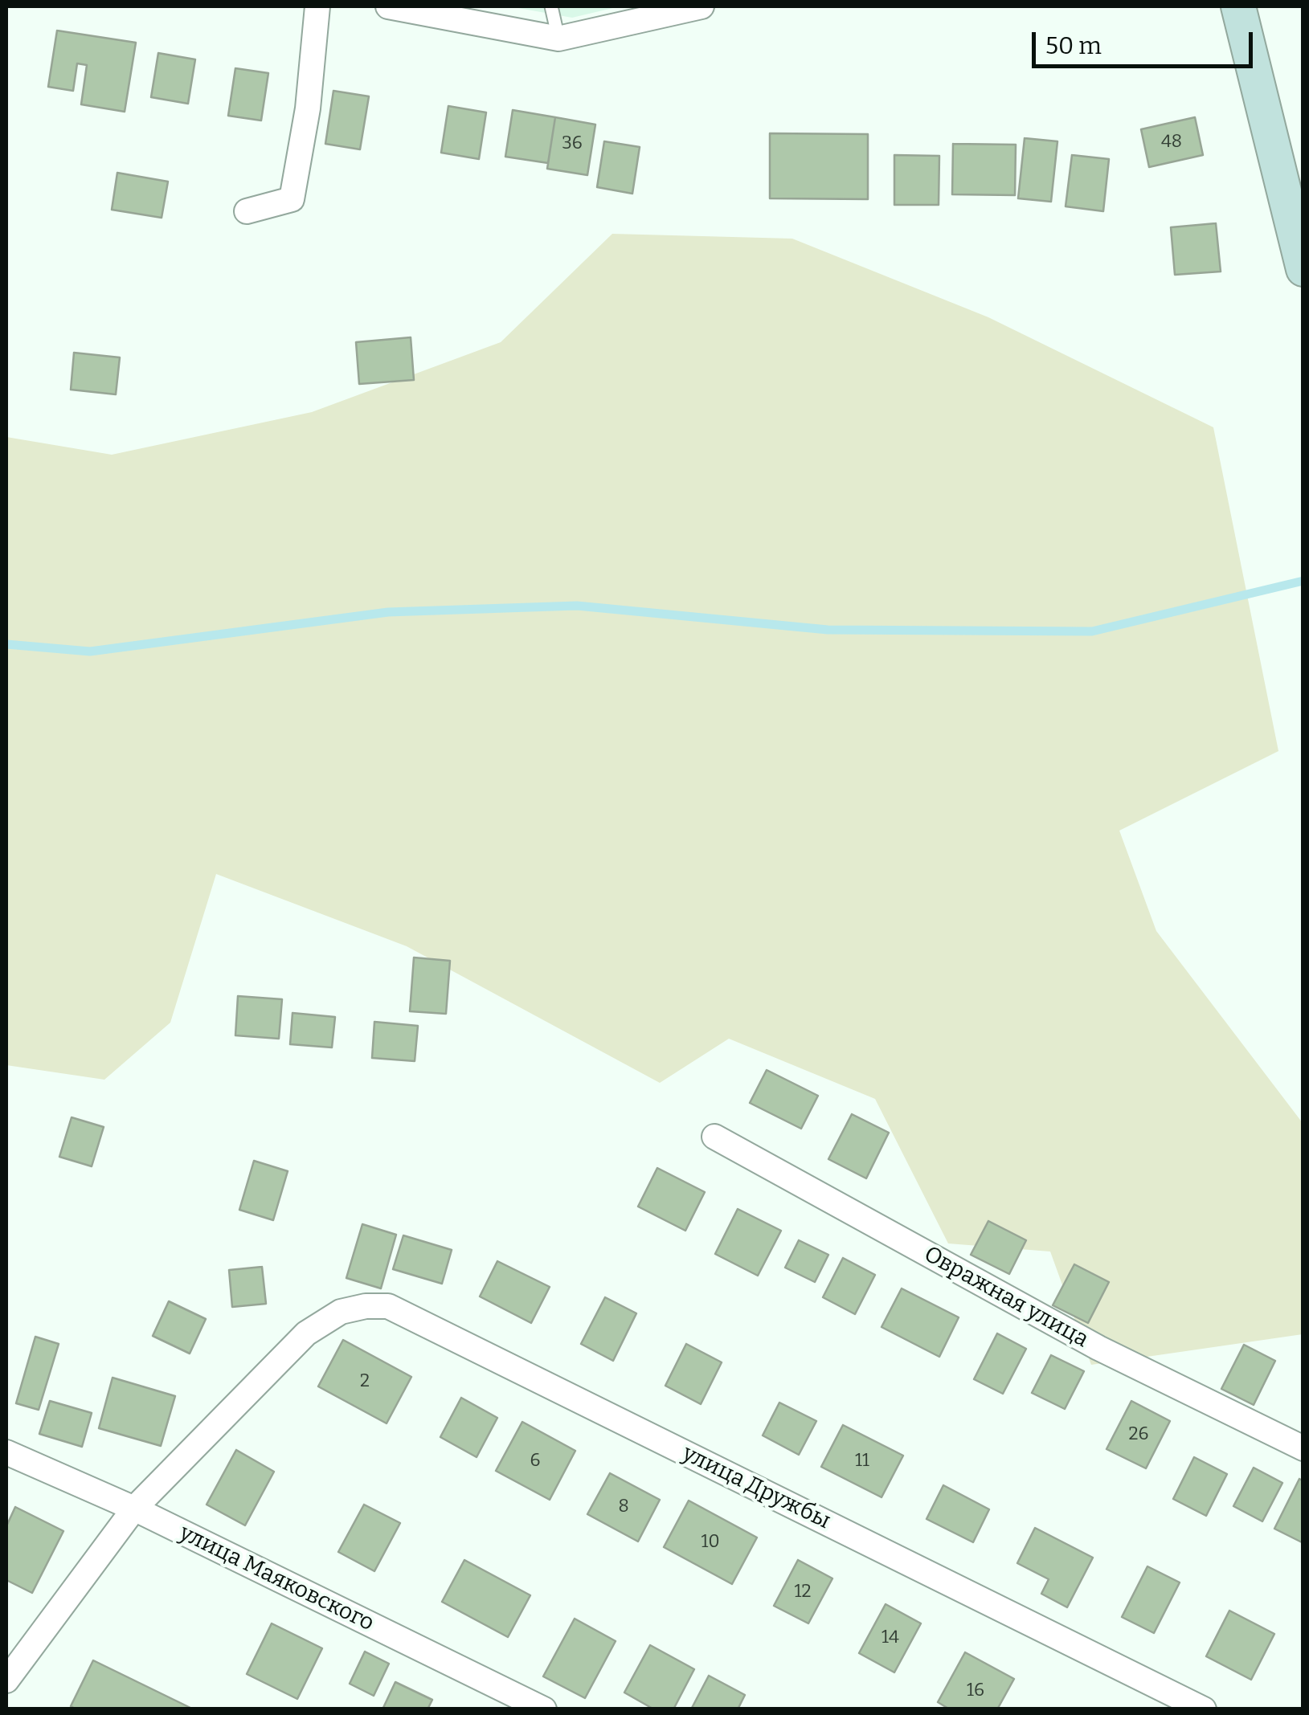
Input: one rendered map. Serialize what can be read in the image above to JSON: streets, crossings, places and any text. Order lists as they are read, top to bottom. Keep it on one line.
{"streets":{"street":["Овражная улица","улица Дружбы","улица Маяковского"]},"crossings":[["улица Дружбы","улица Маяковского"]],"house_numbers":["48","36","2","26","6","11","8","10","12","14","16"],"scale_bar":"50 m"}
